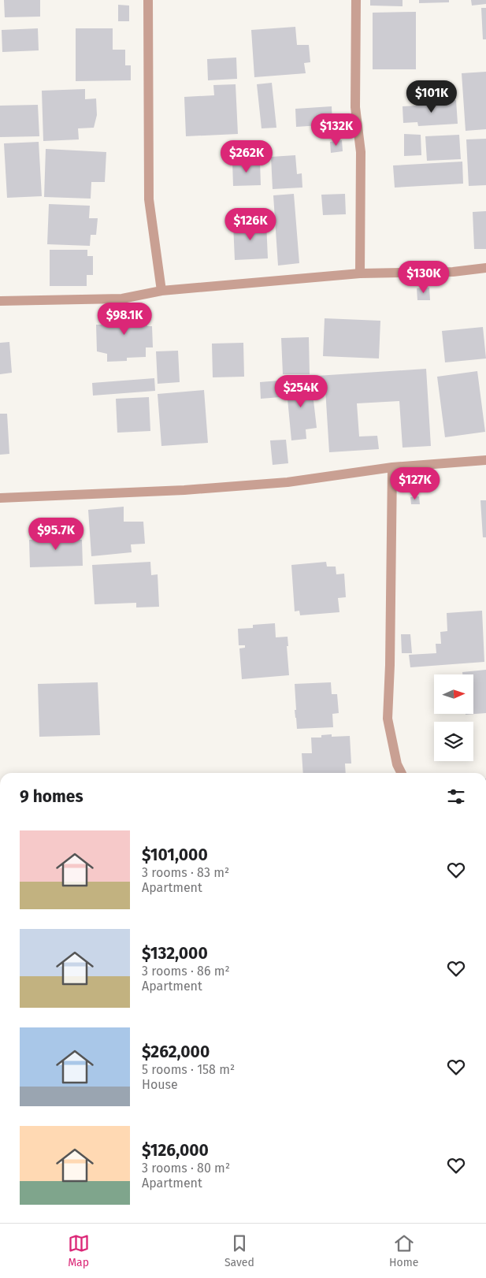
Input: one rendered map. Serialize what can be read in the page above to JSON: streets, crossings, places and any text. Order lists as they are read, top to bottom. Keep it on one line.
{"north":"right","page":{"price":["$101K","$132K","$262K","$126K","$130K","$98.1K","$254K","$127K","$95.7K"],"heading":"9 homes","list":[{"name":"$101,000","note":"3 rooms · 83 m² · Apartment"},{"name":"$132,000","note":"3 rooms · 86 m² · Apartment"},{"name":"$262,000","note":"5 rooms · 158 m² · House"},{"name":"$126,000","note":"3 rooms · 80 m² · Apartment"}],"tabs":["Map","Saved","Home"]}}
